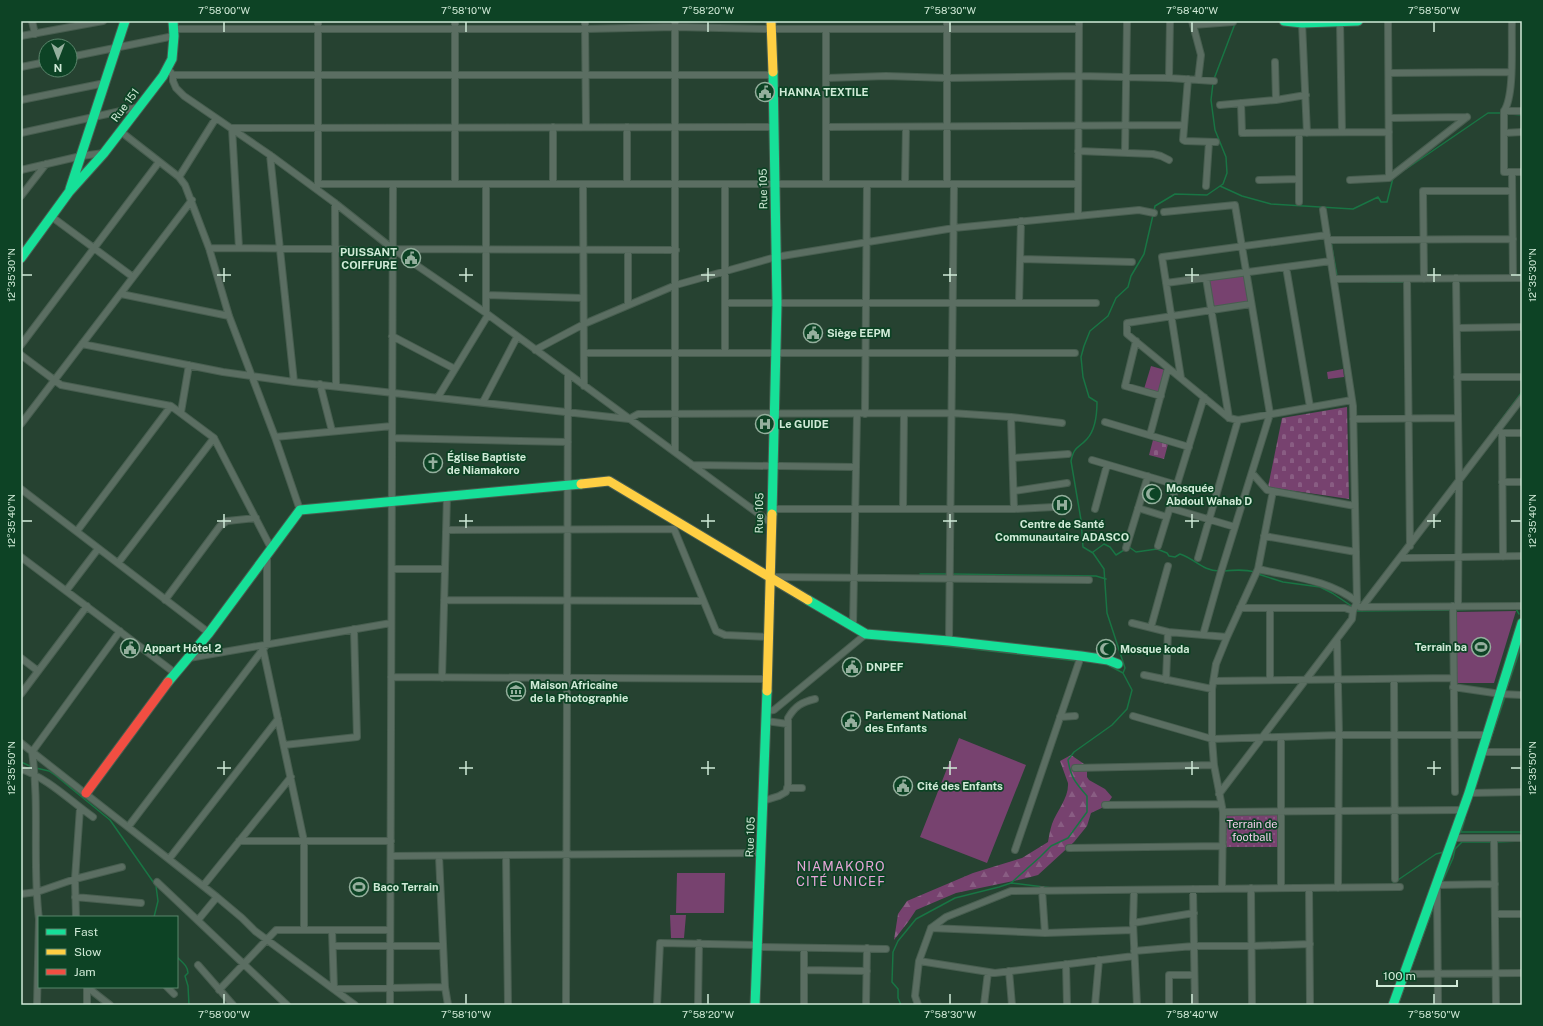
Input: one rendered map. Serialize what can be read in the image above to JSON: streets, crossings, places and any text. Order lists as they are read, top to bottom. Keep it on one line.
{"streets":{"street":["Rue 151","Rue 105"]},"districts":["NIAMAKORO CITÉ UNICEF"],"parks":["Terrain de football"],"places":{"public building":["HANNA TEXTILE","PUISSANT COIFFURE","Siège EEPM","Appart Hôtel 2","DNPEF","Parlement National des Enfants","Cité des Enfants"],"hospital":["Le GUIDE","Centre de Santé Communautaire ADASCO"],"church":["Église Baptiste de Niamakoro"],"mosque":["Mosquée Abdoul Wahab D","Mosque koda"],"sports":["Terrain ba","Baco Terrain"],"museum":["Maison Africaine de la Photographie"]},"legend":["Fast","Slow","Jam"],"scale_bar":"100 m","north":"bottom","coordinates":["7°58'00\"W","7°58'10\"W","7°58'20\"W","7°58'30\"W","7°58'40\"W","7°58'50\"W","12°35'30\"N","12°35'40\"N","12°35'50\"N"]}
